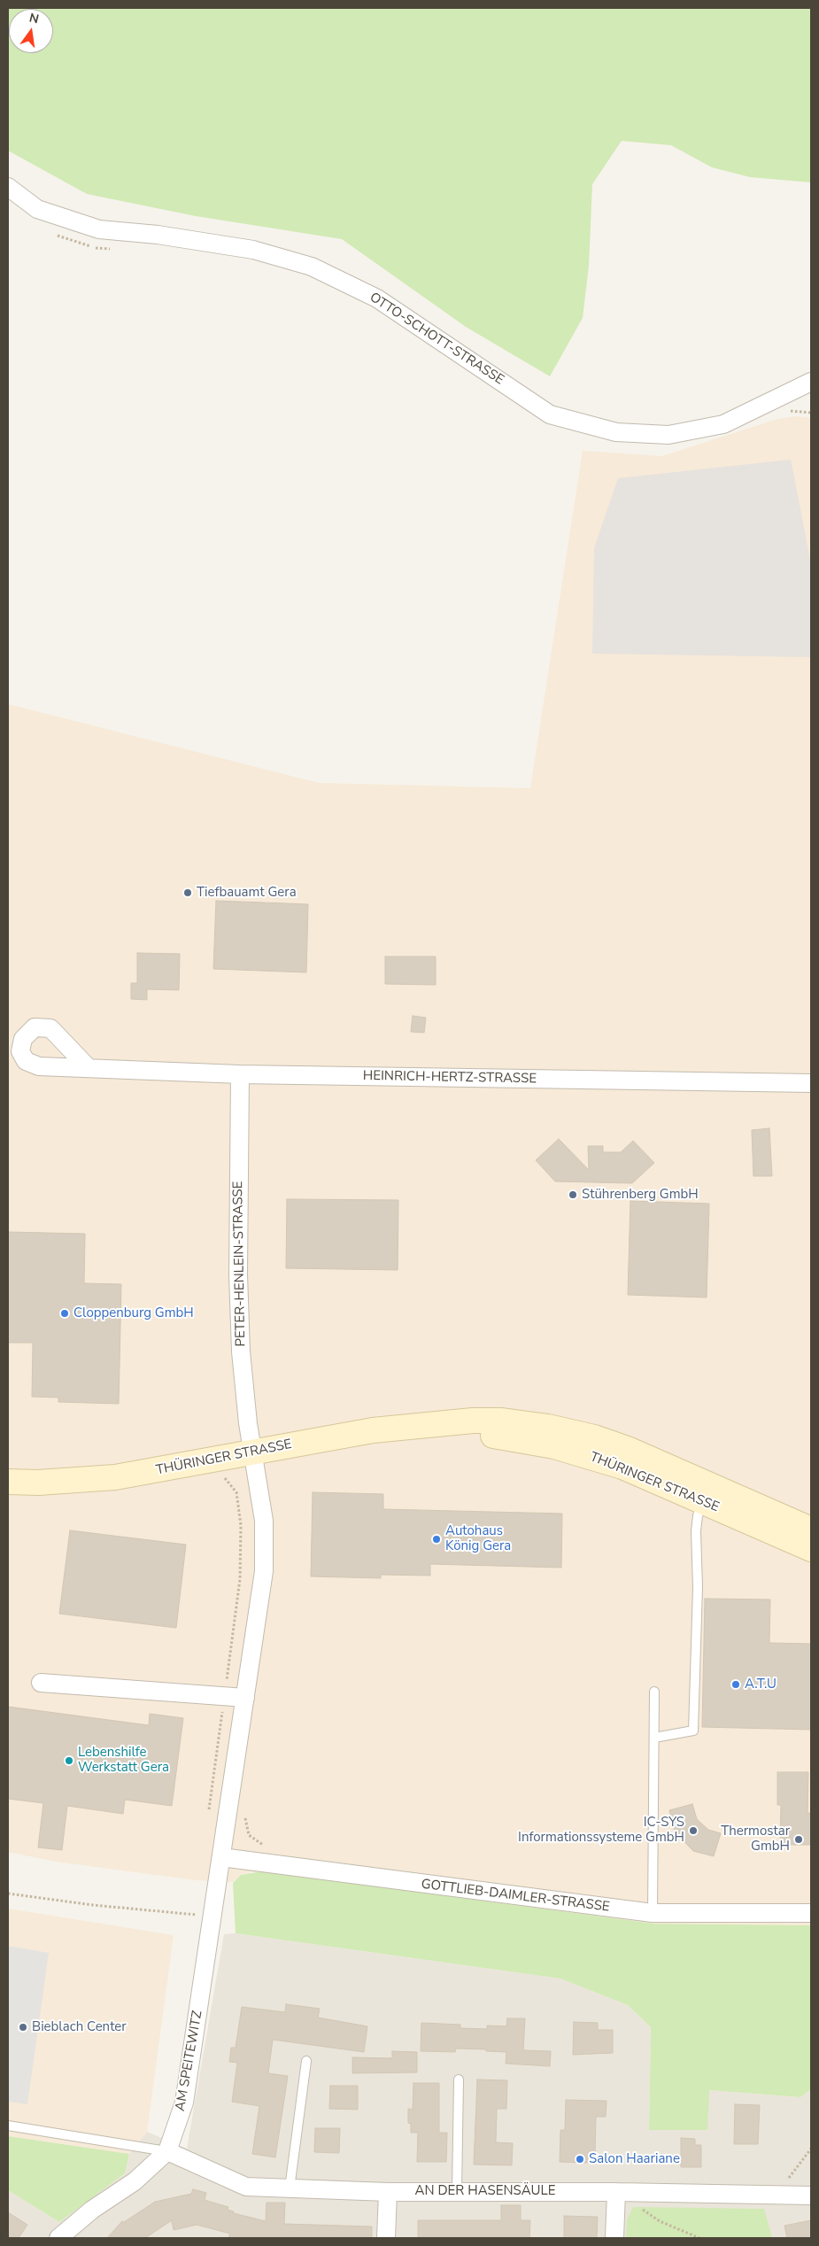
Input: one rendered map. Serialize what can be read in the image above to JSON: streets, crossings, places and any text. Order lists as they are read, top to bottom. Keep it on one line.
{"streets":{"main road":["THÜRINGER STRASSE"],"street":["OTTO-SCHOTT-STRASSE","HEINRICH-HERTZ-STRASSE","PETER-HENLEIN-STRASSE","GOTTLIEB-DAIMLER-STRASSE","AM SPEITEWITZ","AN DER HASENSÄULE"]},"crossings":[["HEINRICH-HERTZ-STRASSE","PETER-HENLEIN-STRASSE"],["PETER-HENLEIN-STRASSE","THÜRINGER STRASSE"],["PETER-HENLEIN-STRASSE","AM SPEITEWITZ"],["GOTTLIEB-DAIMLER-STRASSE","AM SPEITEWITZ"],["AM SPEITEWITZ","AN DER HASENSÄULE"]],"places":["Tiefbauamt Gera","Stührenberg GmbH","Cloppenburg GmbH","Autohaus König Gera","A.T.U","Lebenshilfe Werkstatt Gera","IC-SYS Informationssysteme GmbH","Thermostar GmbH","Bieblach Center","Salon Haariane"],"north":"top"}
